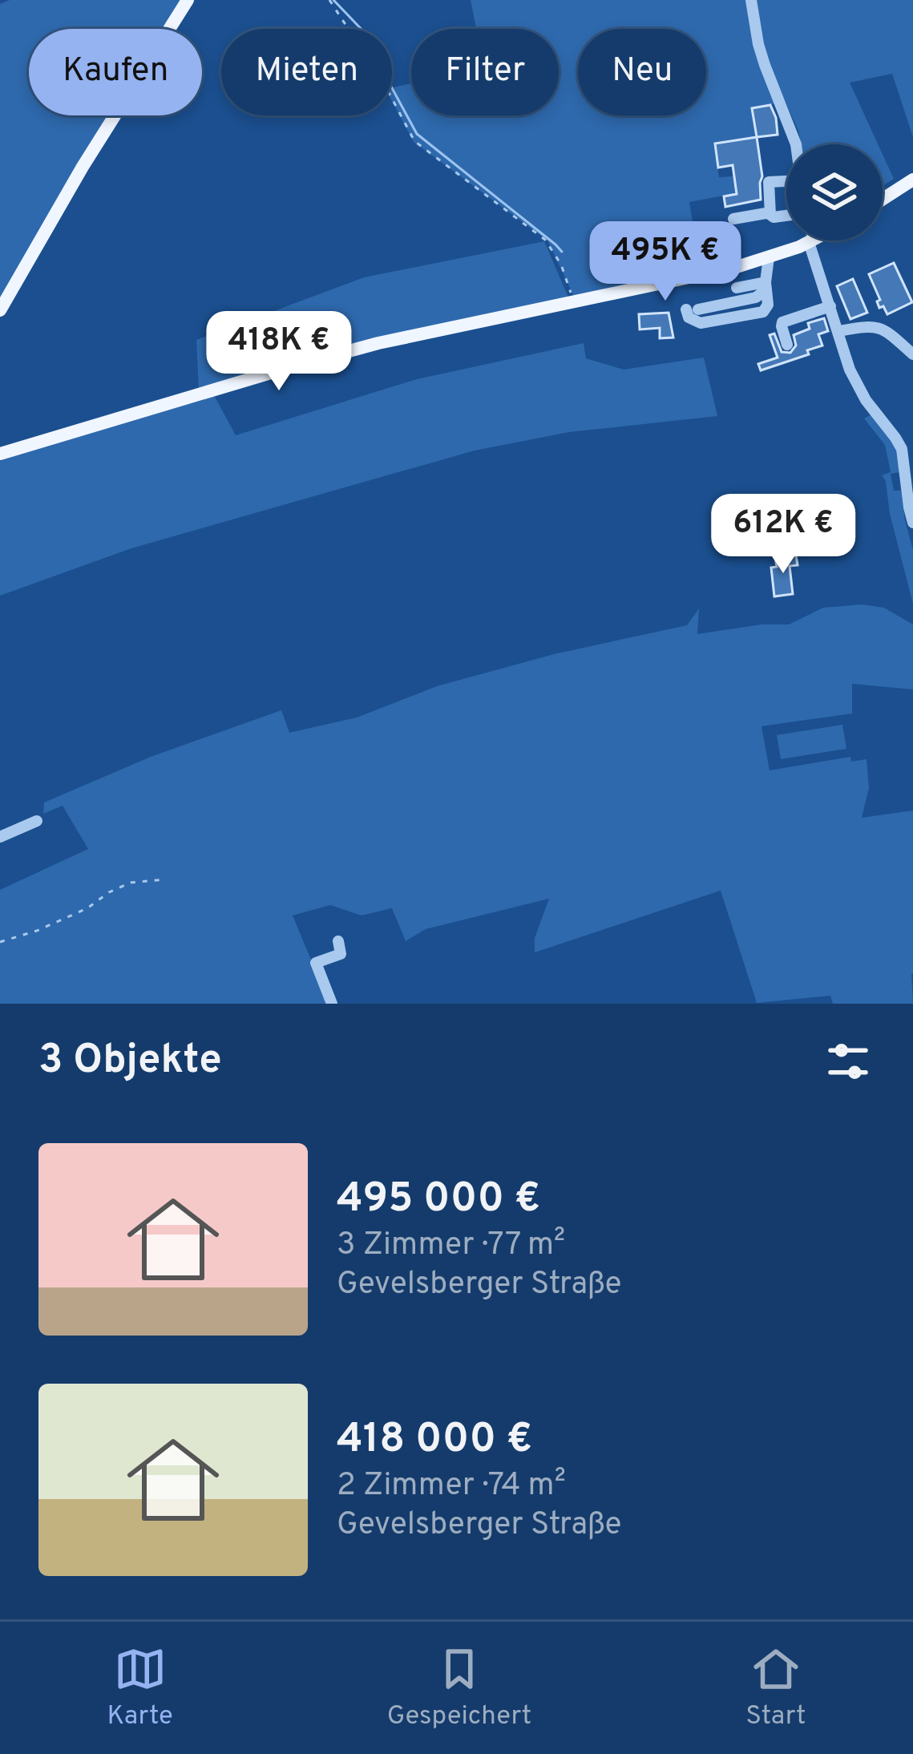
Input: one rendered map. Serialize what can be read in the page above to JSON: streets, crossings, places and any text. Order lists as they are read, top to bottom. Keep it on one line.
{"page":{"chip":["Kaufen","Mieten","Filter","Neu"],"price":["495K €","418K €","612K €"],"heading":"3 Objekte","list":[{"name":"495 000 €","note":"3 Zimmer · 77 m² · Gevelsberger Straße"},{"name":"418 000 €","note":"2 Zimmer · 74 m² · Gevelsberger Straße"}],"tabs":["Karte","Gespeichert","Start"]}}
